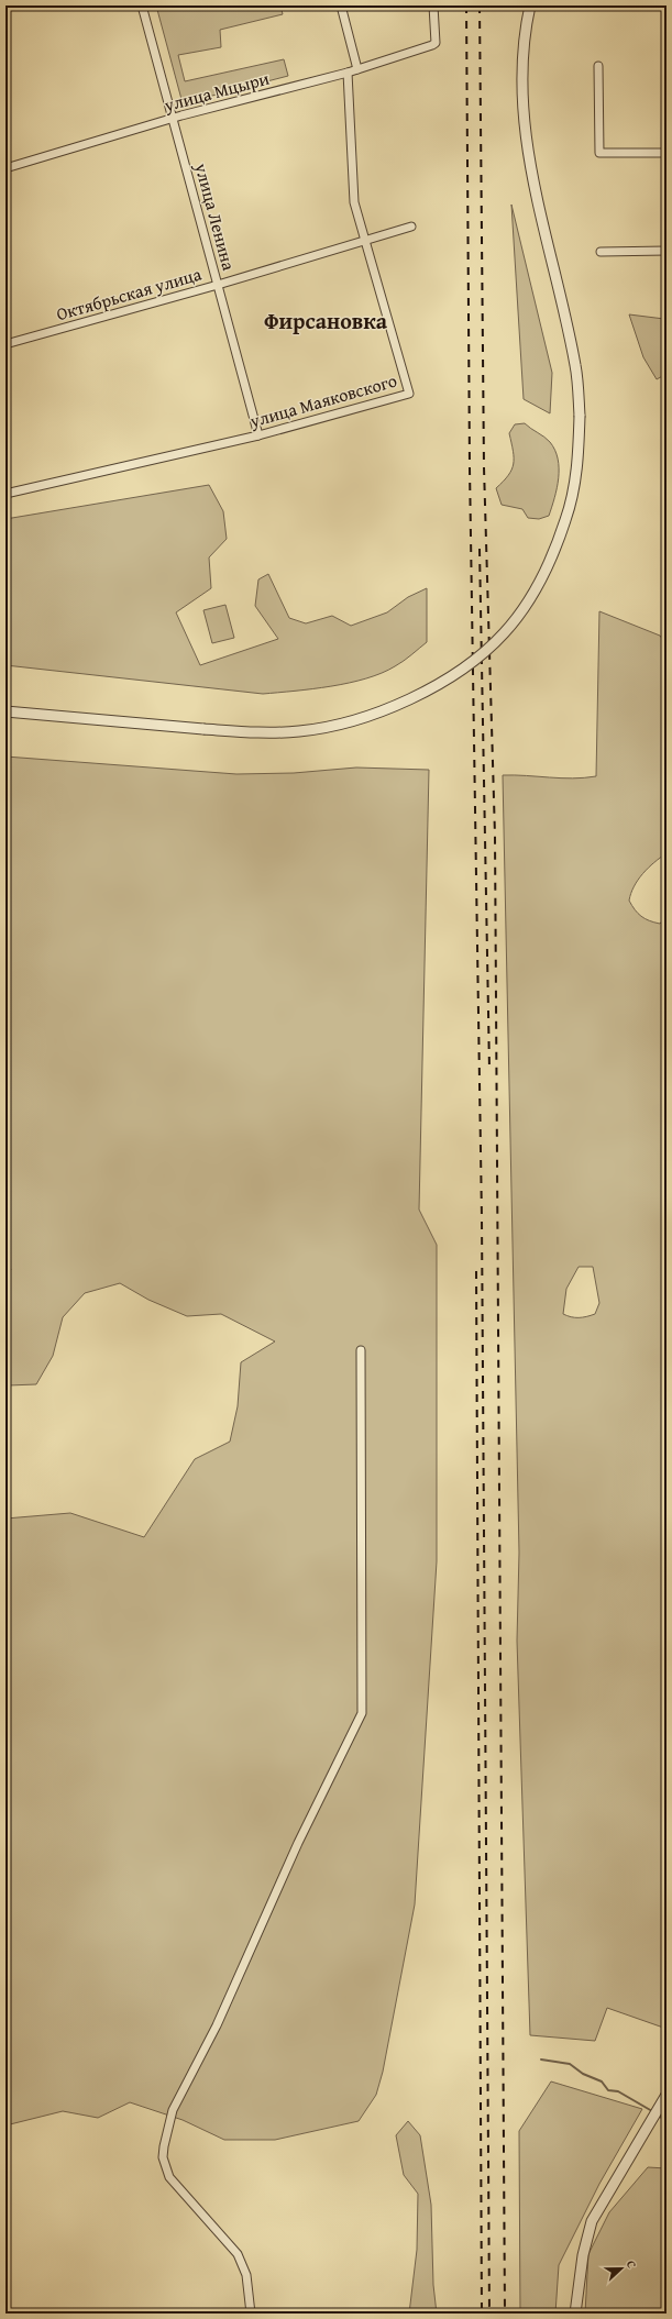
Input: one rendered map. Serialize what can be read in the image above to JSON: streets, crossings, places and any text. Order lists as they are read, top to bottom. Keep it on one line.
{"streets":{"street":["улица Мцыри","улица Ленина","Октябрьская улица","улица Маяковского"]},"crossings":[["улица Мцыри","улица Ленина"],["улица Мцыри","улица Маяковского"],["улица Ленина","Октябрьская улица"],["улица Ленина","улица Маяковского"],["Октябрьская улица","улица Маяковского"]],"districts":["Фирсановка"],"north":"right"}
